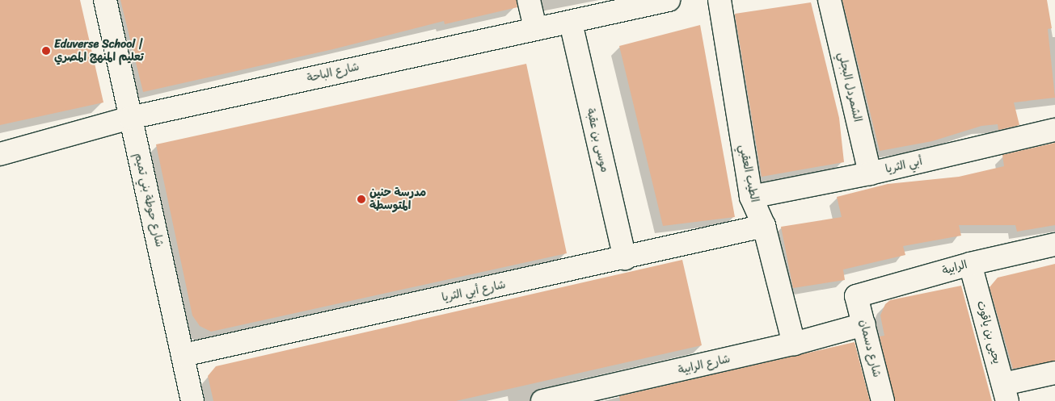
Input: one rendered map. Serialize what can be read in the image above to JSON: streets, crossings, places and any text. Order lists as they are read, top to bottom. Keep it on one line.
{"streets":{"street":["شارع الباحة","الشمردل البجلي","موسى بن عقبة","أبي الثريا","الطيب العقبي","شارع حوطة بني تميم","الرابية","شارع أبي الثريا","يحيى بن ياقوت","شارع دسمان","شارع الرابية"]},"crossings":[["شارع الباحة","موسى بن عقبة"],["شارع الباحة","شارع حوطة بني تميم"],["الشمردل البجلي","أبي الثريا"],["موسى بن عقبة","شارع أبي الثريا"],["أبي الثريا","الطيب العقبي"],["الطيب العقبي","شارع أبي الثريا"],["الطيب العقبي","شارع الرابية"],["شارع حوطة بني تميم","شارع أبي الثريا"],["الرابية","يحيى بن ياقوت"],["الرابية","شارع دسمان"],["شارع دسمان","شارع الرابية"]],"places":["Eduverse School | تعليم المنهج المصري","مدرسة حنين المتوسطة"]}
